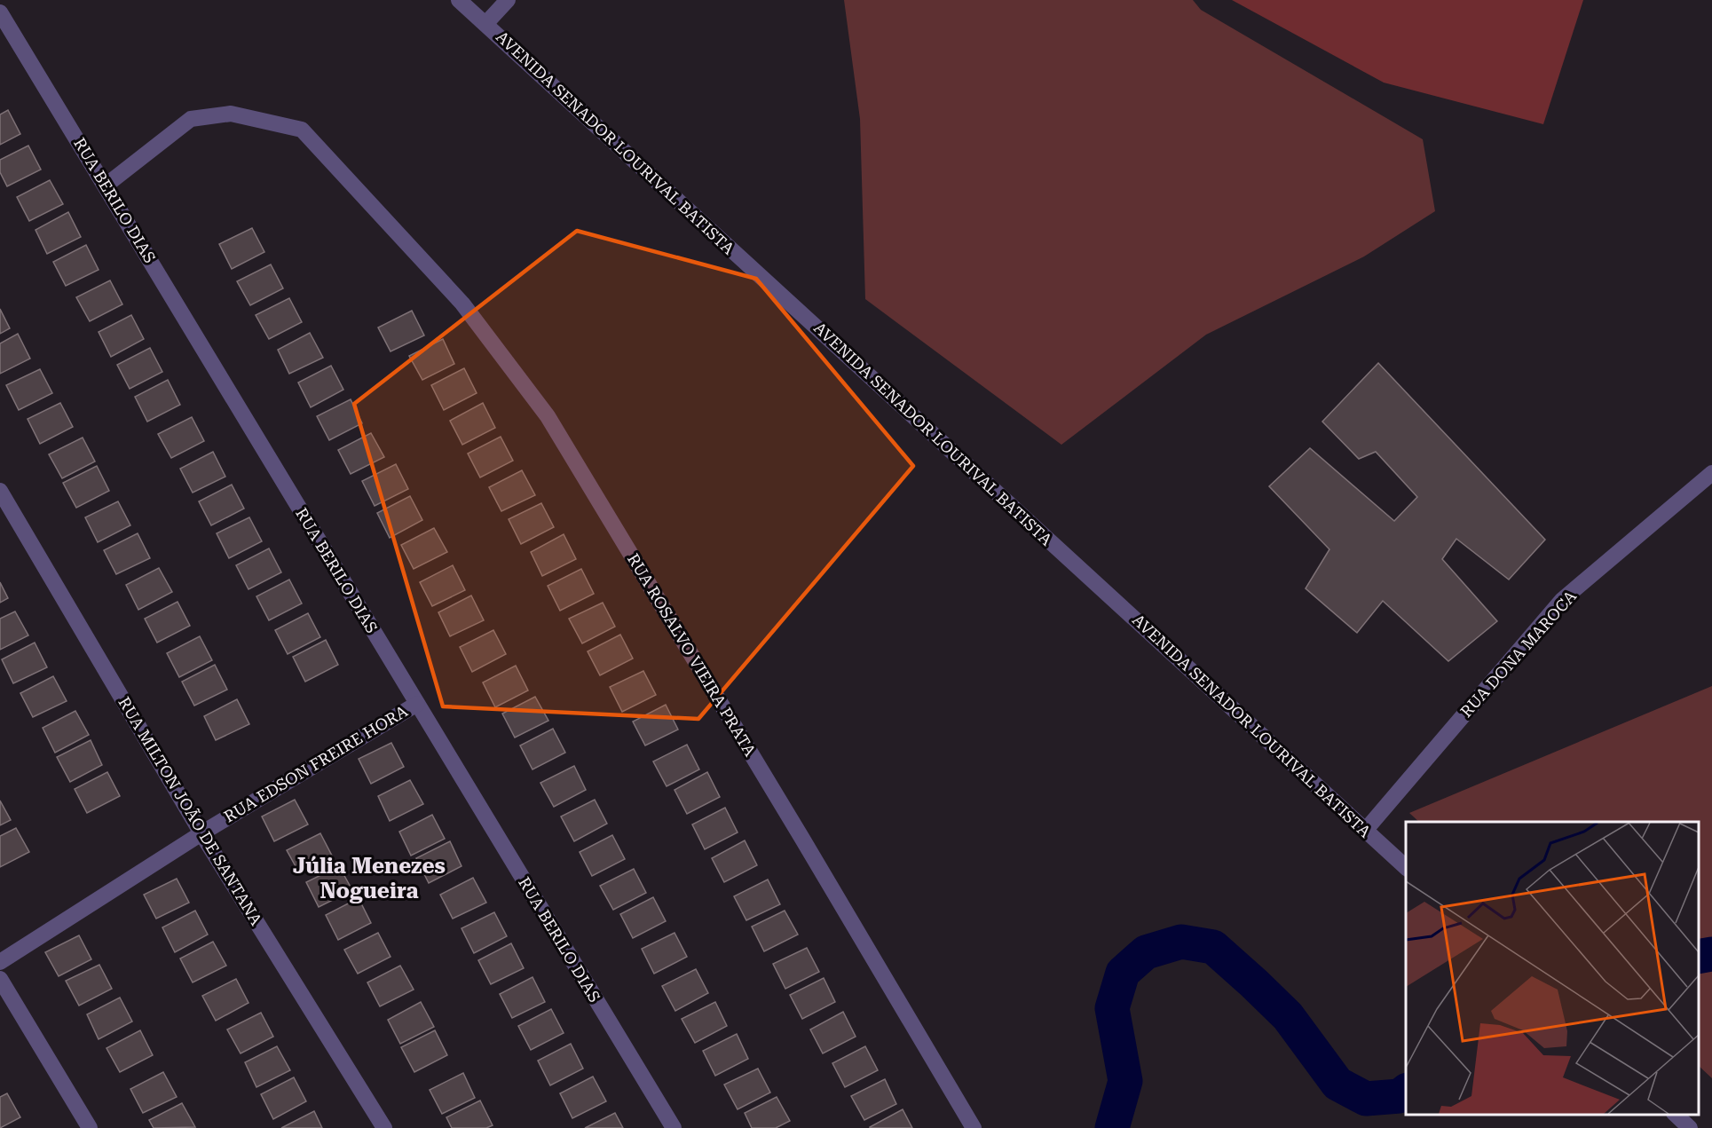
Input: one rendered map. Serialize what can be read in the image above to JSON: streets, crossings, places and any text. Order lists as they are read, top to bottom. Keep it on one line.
{"streets":{"street":["AVENIDA SENADOR LOURIVAL BATISTA","RUA BERILO DIAS","RUA DONA MAROCA","RUA ROSALVO VIEIRA PRATA","RUA EDSON FREIRE HORA","RUA MILTON JOÃO DE SANTANA"]},"crossings":[["AVENIDA SENADOR LOURIVAL BATISTA","RUA DONA MAROCA"],["RUA BERILO DIAS","RUA ROSALVO VIEIRA PRATA"],["RUA BERILO DIAS","RUA EDSON FREIRE HORA"],["RUA EDSON FREIRE HORA","RUA MILTON JOÃO DE SANTANA"]],"districts":["Júlia Menezes Nogueira"]}
